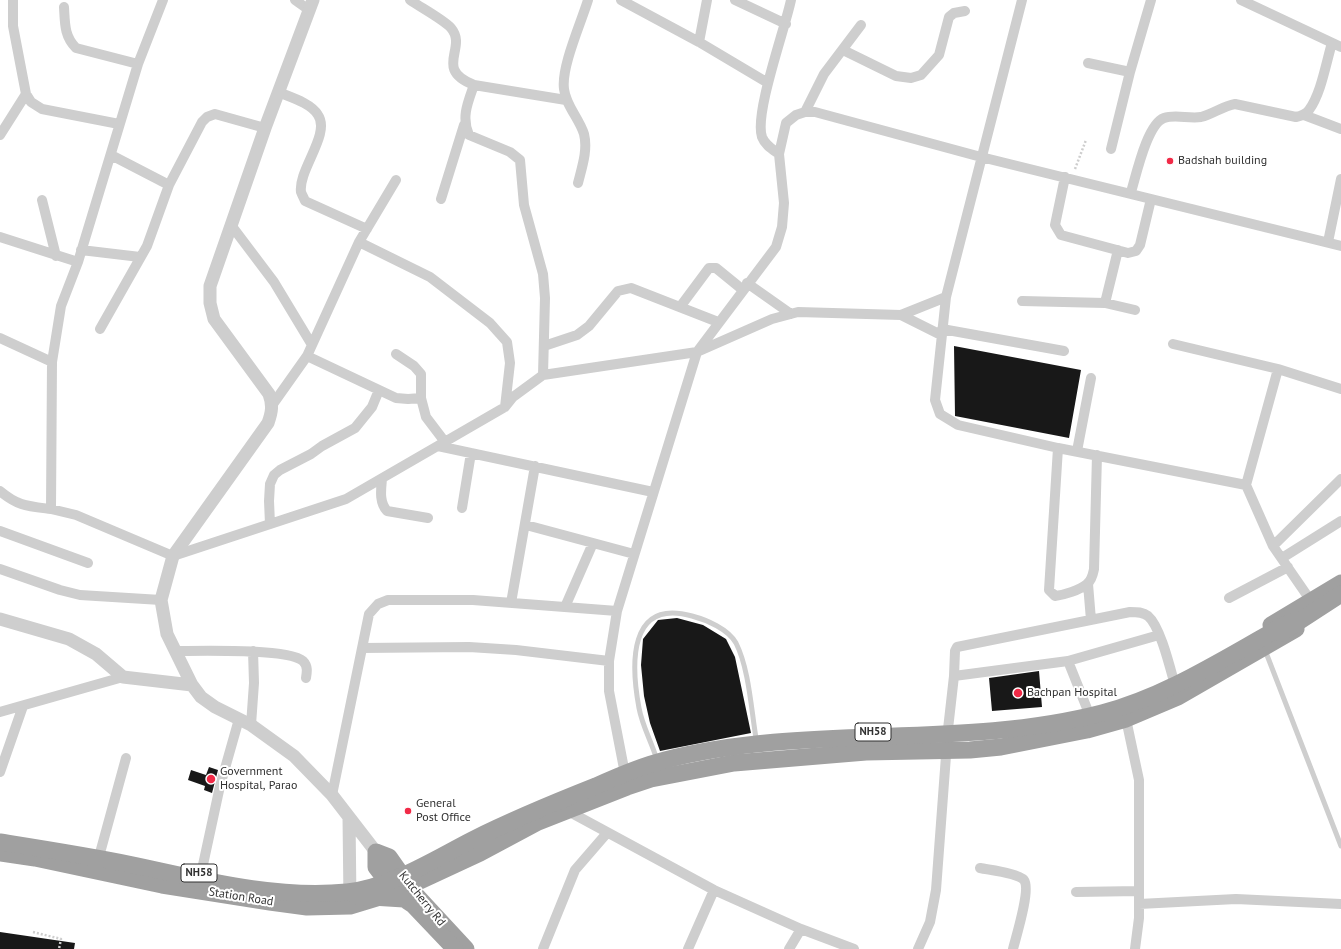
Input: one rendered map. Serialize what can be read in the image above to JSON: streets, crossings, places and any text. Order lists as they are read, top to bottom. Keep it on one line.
{"streets":{"highway":["NH58","Station Road","Kutcherry Rd"]},"crossings":[["NH58","Station Road"],["NH58","Kutcherry Rd"],["Station Road","Kutcherry Rd"]],"places":["Badshah building","Bachpan Hospital","Government Hospital, Parao","General Post Office"]}
